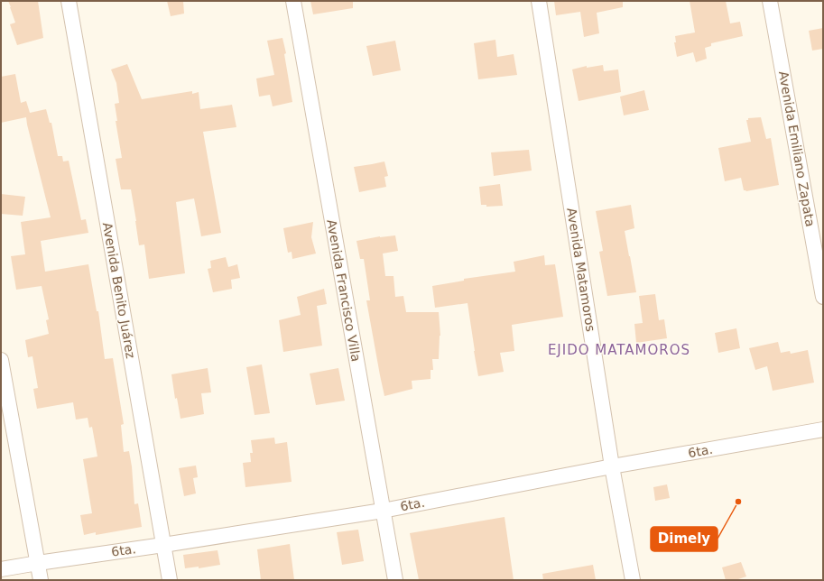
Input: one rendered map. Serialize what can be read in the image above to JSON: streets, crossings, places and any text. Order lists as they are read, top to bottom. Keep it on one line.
{"streets":{"street":["Avenida Emiliano Zapata","Avenida Matamoros","Avenida Benito Juárez","Avenida Francisco Villa","6ta."]},"crossings":[["Avenida Matamoros","6ta."],["Avenida Benito Juárez","6ta."],["Avenida Francisco Villa","6ta."]],"districts":["EJIDO MATAMOROS"],"places":["Dimely"]}
